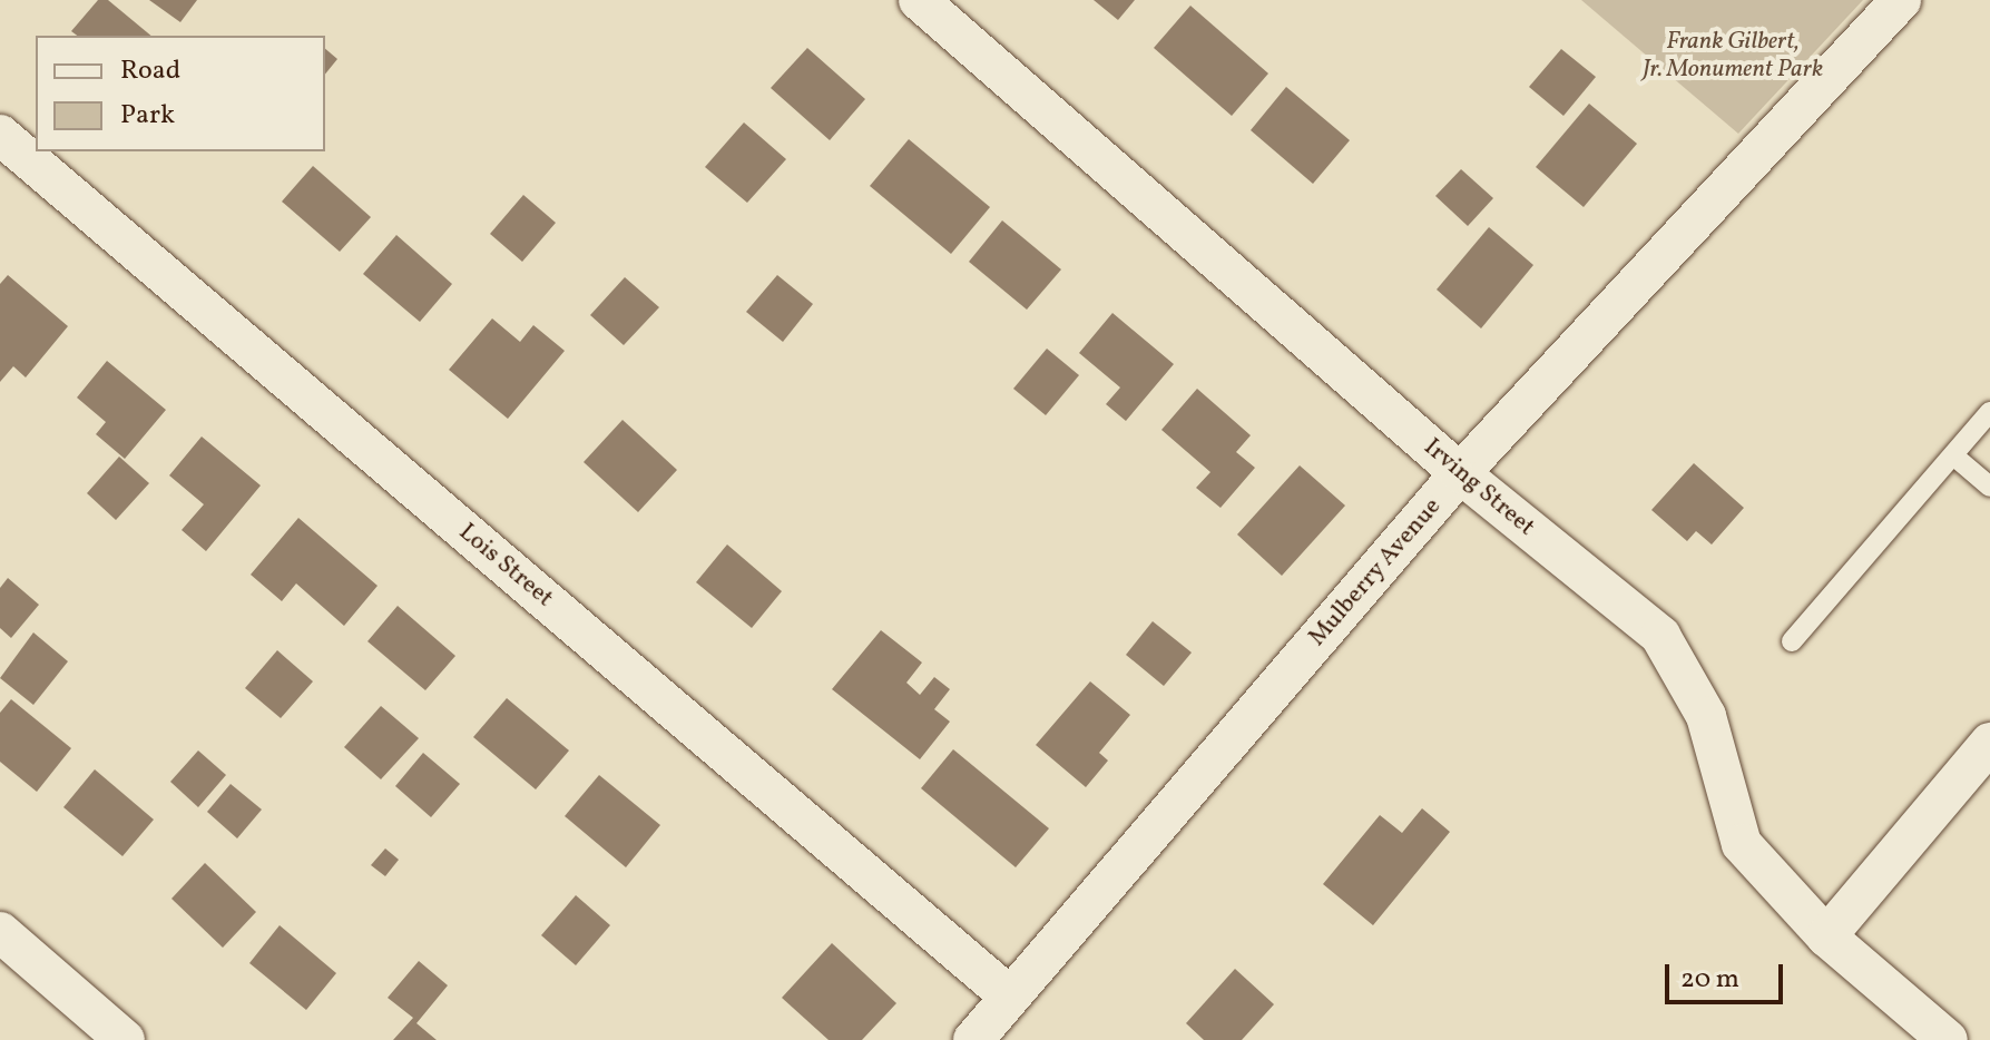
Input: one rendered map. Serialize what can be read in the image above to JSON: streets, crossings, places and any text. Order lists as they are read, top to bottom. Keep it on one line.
{"streets":{"street":["Irving Street","Lois Street","Mulberry Avenue"]},"crossings":[["Irving Street","Mulberry Avenue"],["Lois Street","Mulberry Avenue"]],"parks":["Frank Gilbert, Jr. Monument Park"],"legend":["Road","Park"],"scale_bar":"20 m"}
